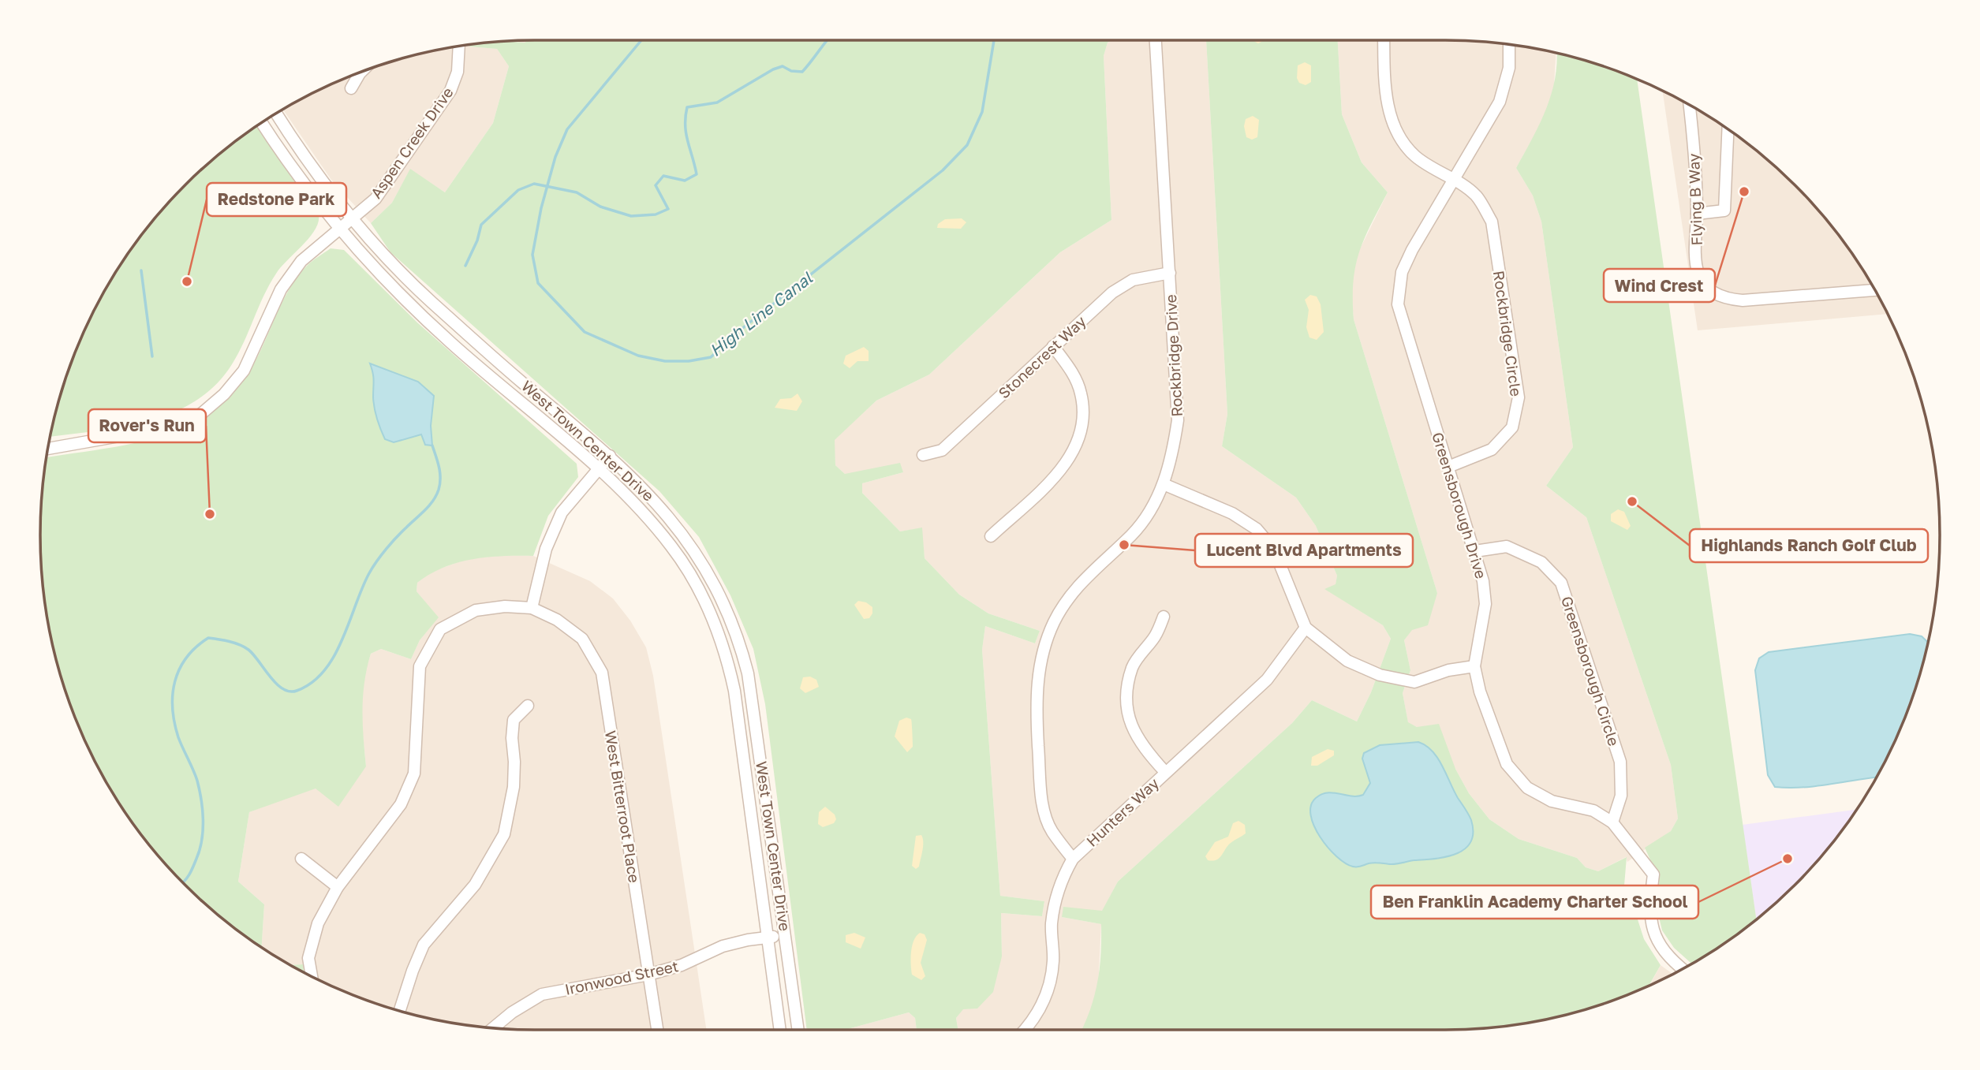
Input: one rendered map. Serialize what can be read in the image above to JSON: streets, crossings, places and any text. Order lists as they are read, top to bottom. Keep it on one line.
{"streets":{"street":["Aspen Creek Drive","Flying B Way","Rockbridge Circle","Rockbridge Drive","Stonecrest Way","West Town Center Drive","Greensborough Drive","Greensborough Circle","West Bitterroot Place","Hunters Way","Ironwood Street"]},"crossings":[["Aspen Creek Drive","West Town Center Drive"],["Rockbridge Circle","Greensborough Drive"],["Rockbridge Drive","Stonecrest Way"],["Rockbridge Drive","Hunters Way"],["West Town Center Drive","Ironwood Street"],["Greensborough Drive","Greensborough Circle"],["West Bitterroot Place","Ironwood Street"]],"water":["High Line Canal"],"places":["Wind Crest","Redstone Park","Highlands Ranch Golf Club","Rover's Run","Lucent Blvd Apartments","Ben Franklin Academy Charter School"]}
